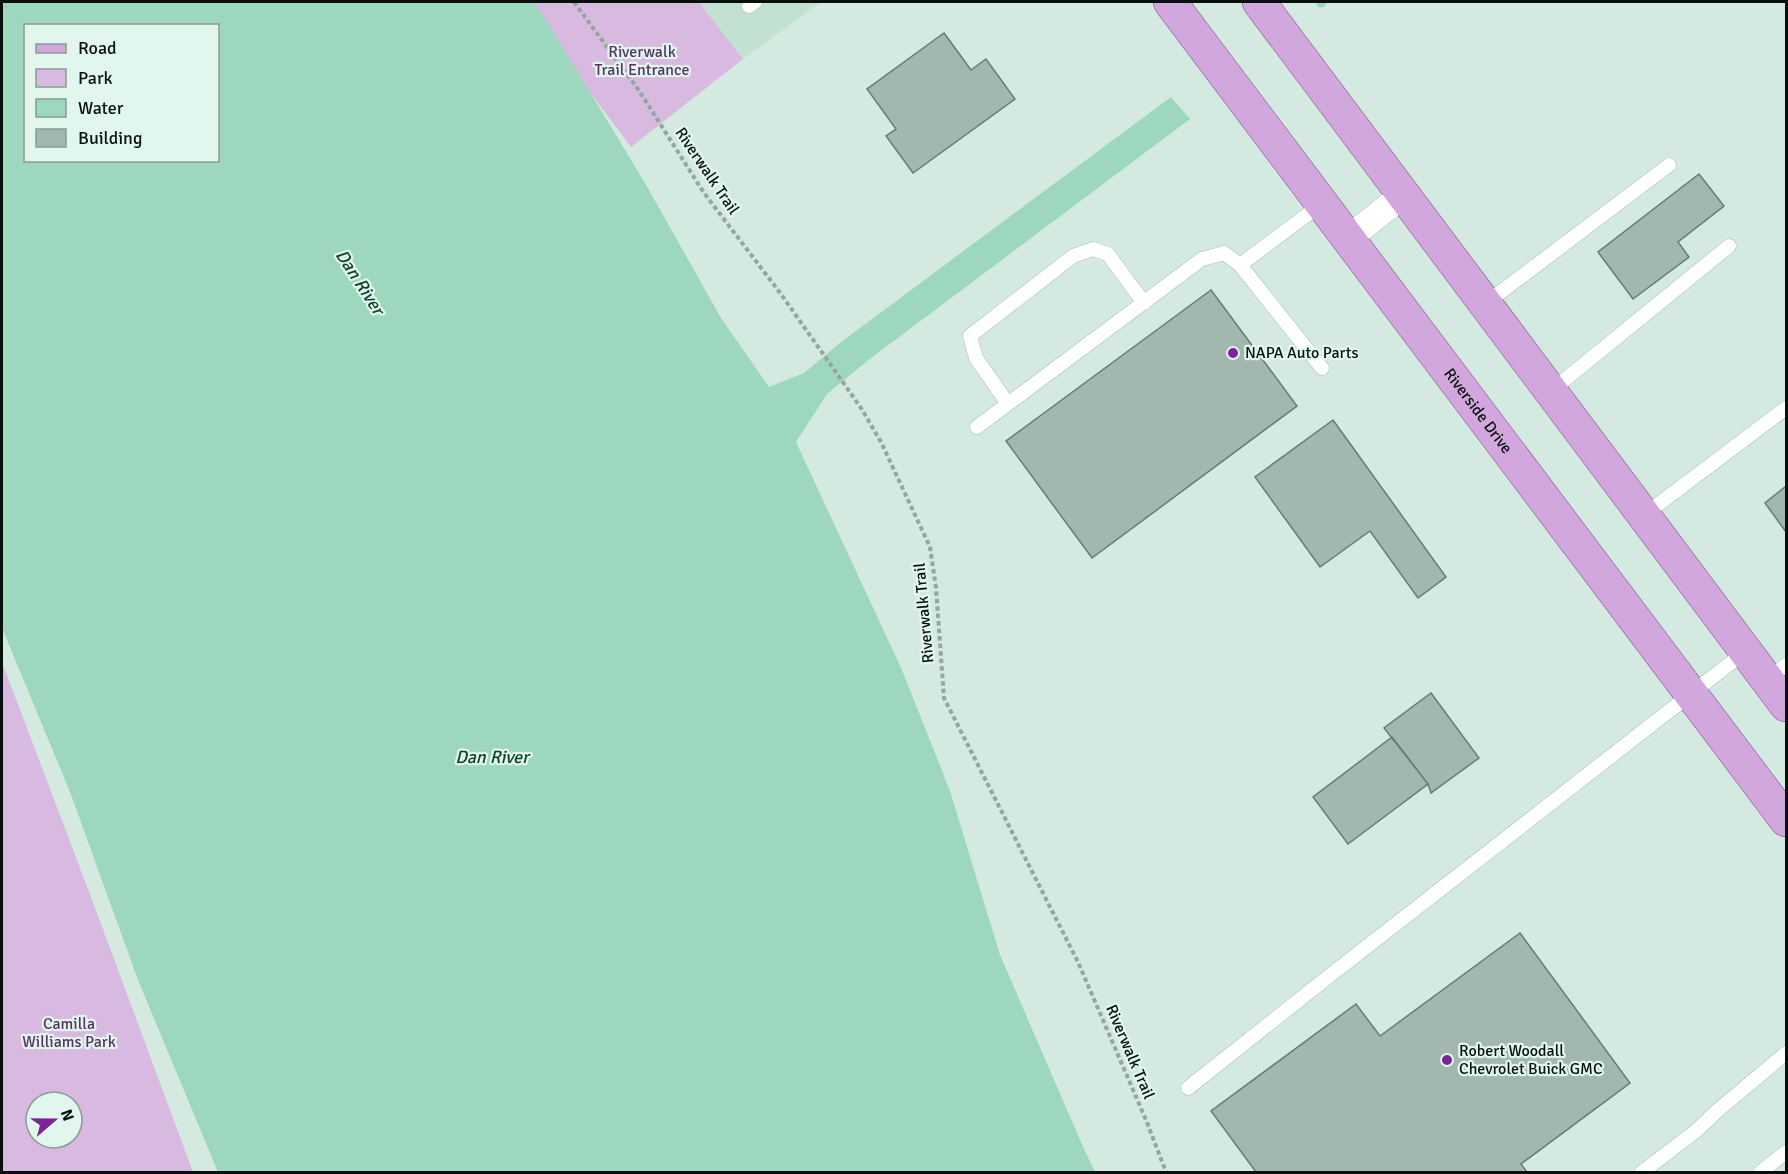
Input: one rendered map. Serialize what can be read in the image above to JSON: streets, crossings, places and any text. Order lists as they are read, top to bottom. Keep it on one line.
{"streets":{"main road":["Riverside Drive"],"path":["Riverwalk Trail"]},"water":["Dan River"],"parks":["Riverwalk Trail Entrance","Camilla Williams Park"],"places":["NAPA Auto Parts","Robert Woodall Chevrolet Buick GMC"],"legend":["Road","Park","Water","Building"],"north":"right"}
